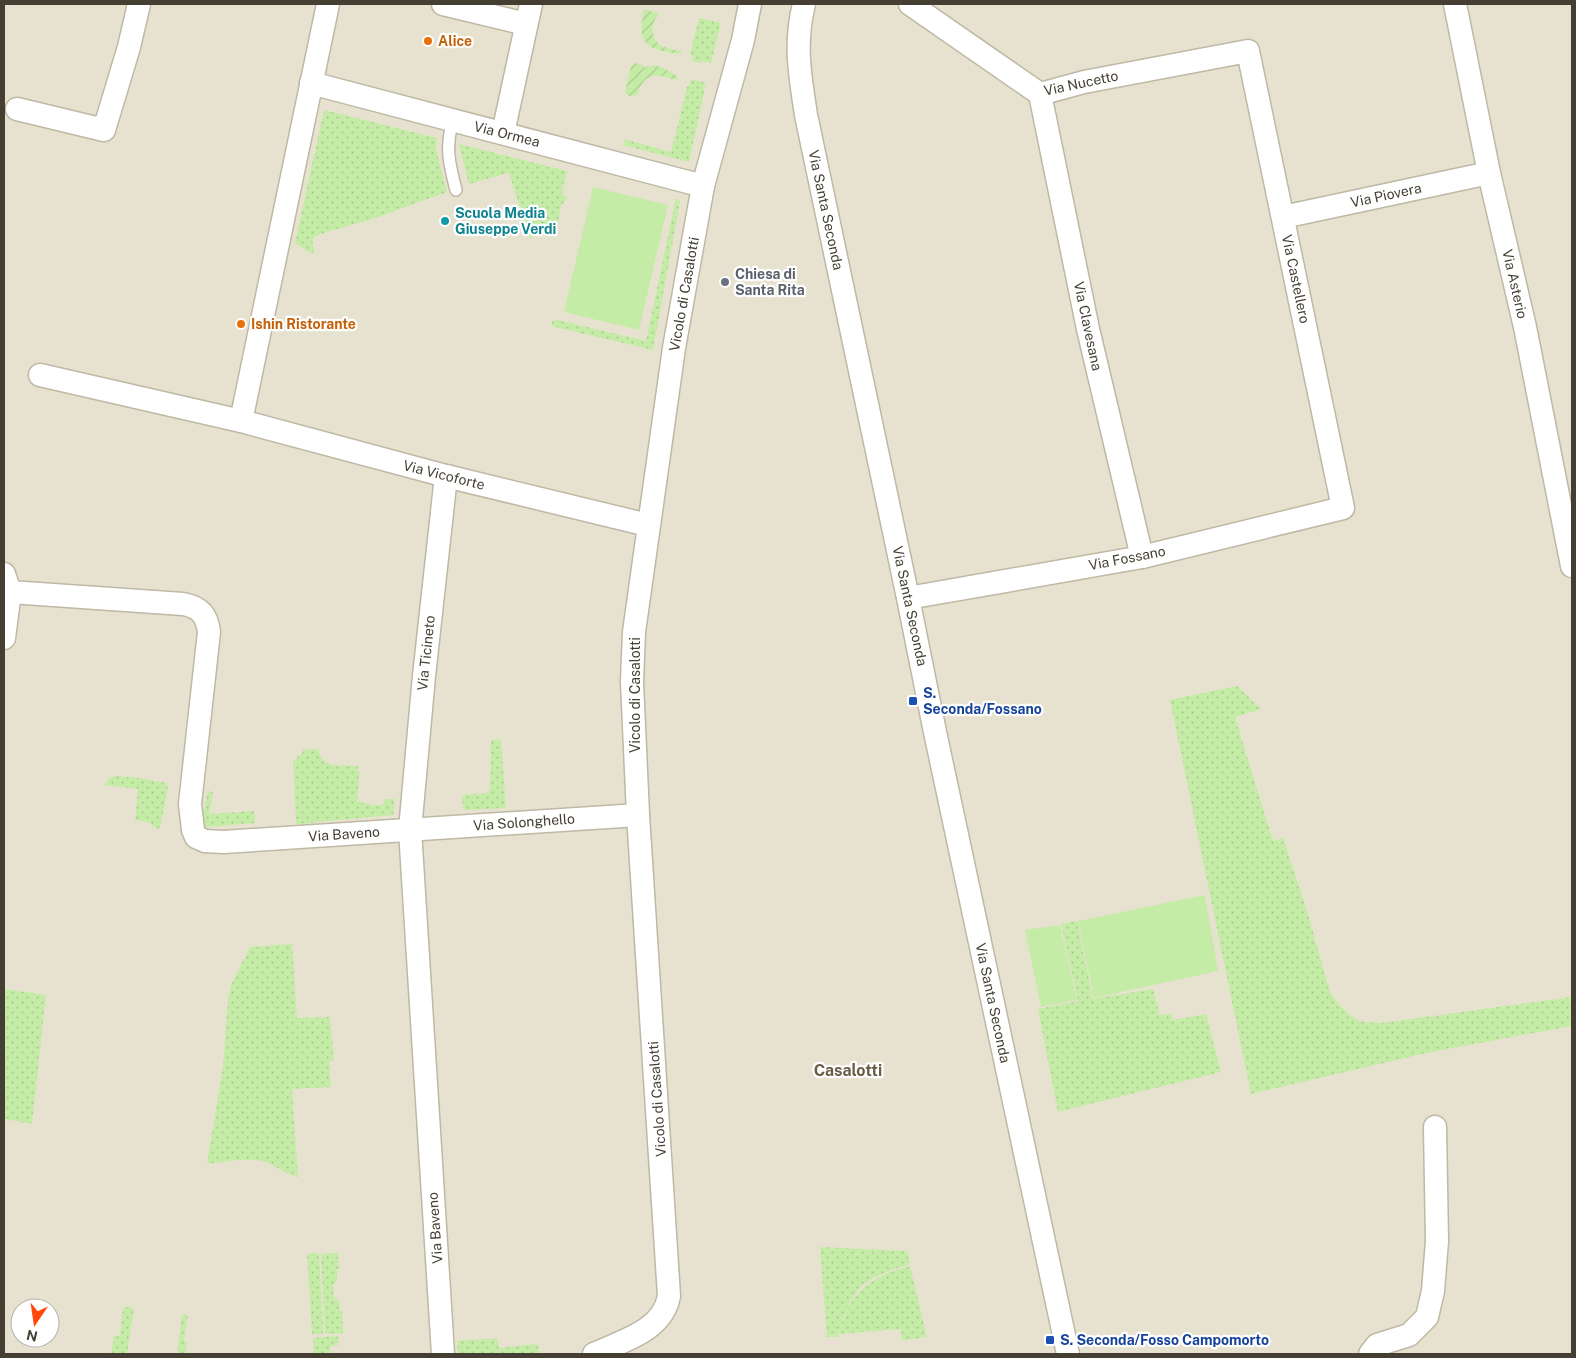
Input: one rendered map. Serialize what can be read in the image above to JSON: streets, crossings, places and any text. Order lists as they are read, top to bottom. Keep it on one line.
{"streets":{"street":["Via Nucetto","Via Ormea","Via Piovera","Via Santa Seconda","Via Castellero","Via Asterio","Vicolo di Casalotti","Via Clavesana","Via Vicoforte","Via Fossano","Via Ticineto","Via Solonghello","Via Baveno"]},"crossings":[["Via Nucetto","Via Castellero"],["Via Nucetto","Via Clavesana"],["Via Ormea","Vicolo di Casalotti"],["Via Piovera","Via Castellero"],["Via Piovera","Via Asterio"],["Via Santa Seconda","Via Fossano"],["Via Castellero","Via Fossano"],["Vicolo di Casalotti","Via Vicoforte"],["Vicolo di Casalotti","Via Solonghello"],["Via Clavesana","Via Fossano"],["Via Vicoforte","Via Ticineto"],["Via Ticineto","Via Solonghello"],["Via Ticineto","Via Baveno"],["Via Solonghello","Via Baveno"]],"districts":["Casalotti"],"places":{"other":["Alice","Scuola Media Giuseppe Verdi","Chiesa di Santa Rita","Ishin Ristorante"],"transit":["S. Seconda/Fossano","S. Seconda/Fosso Campomorto"]},"north":"bottom"}
